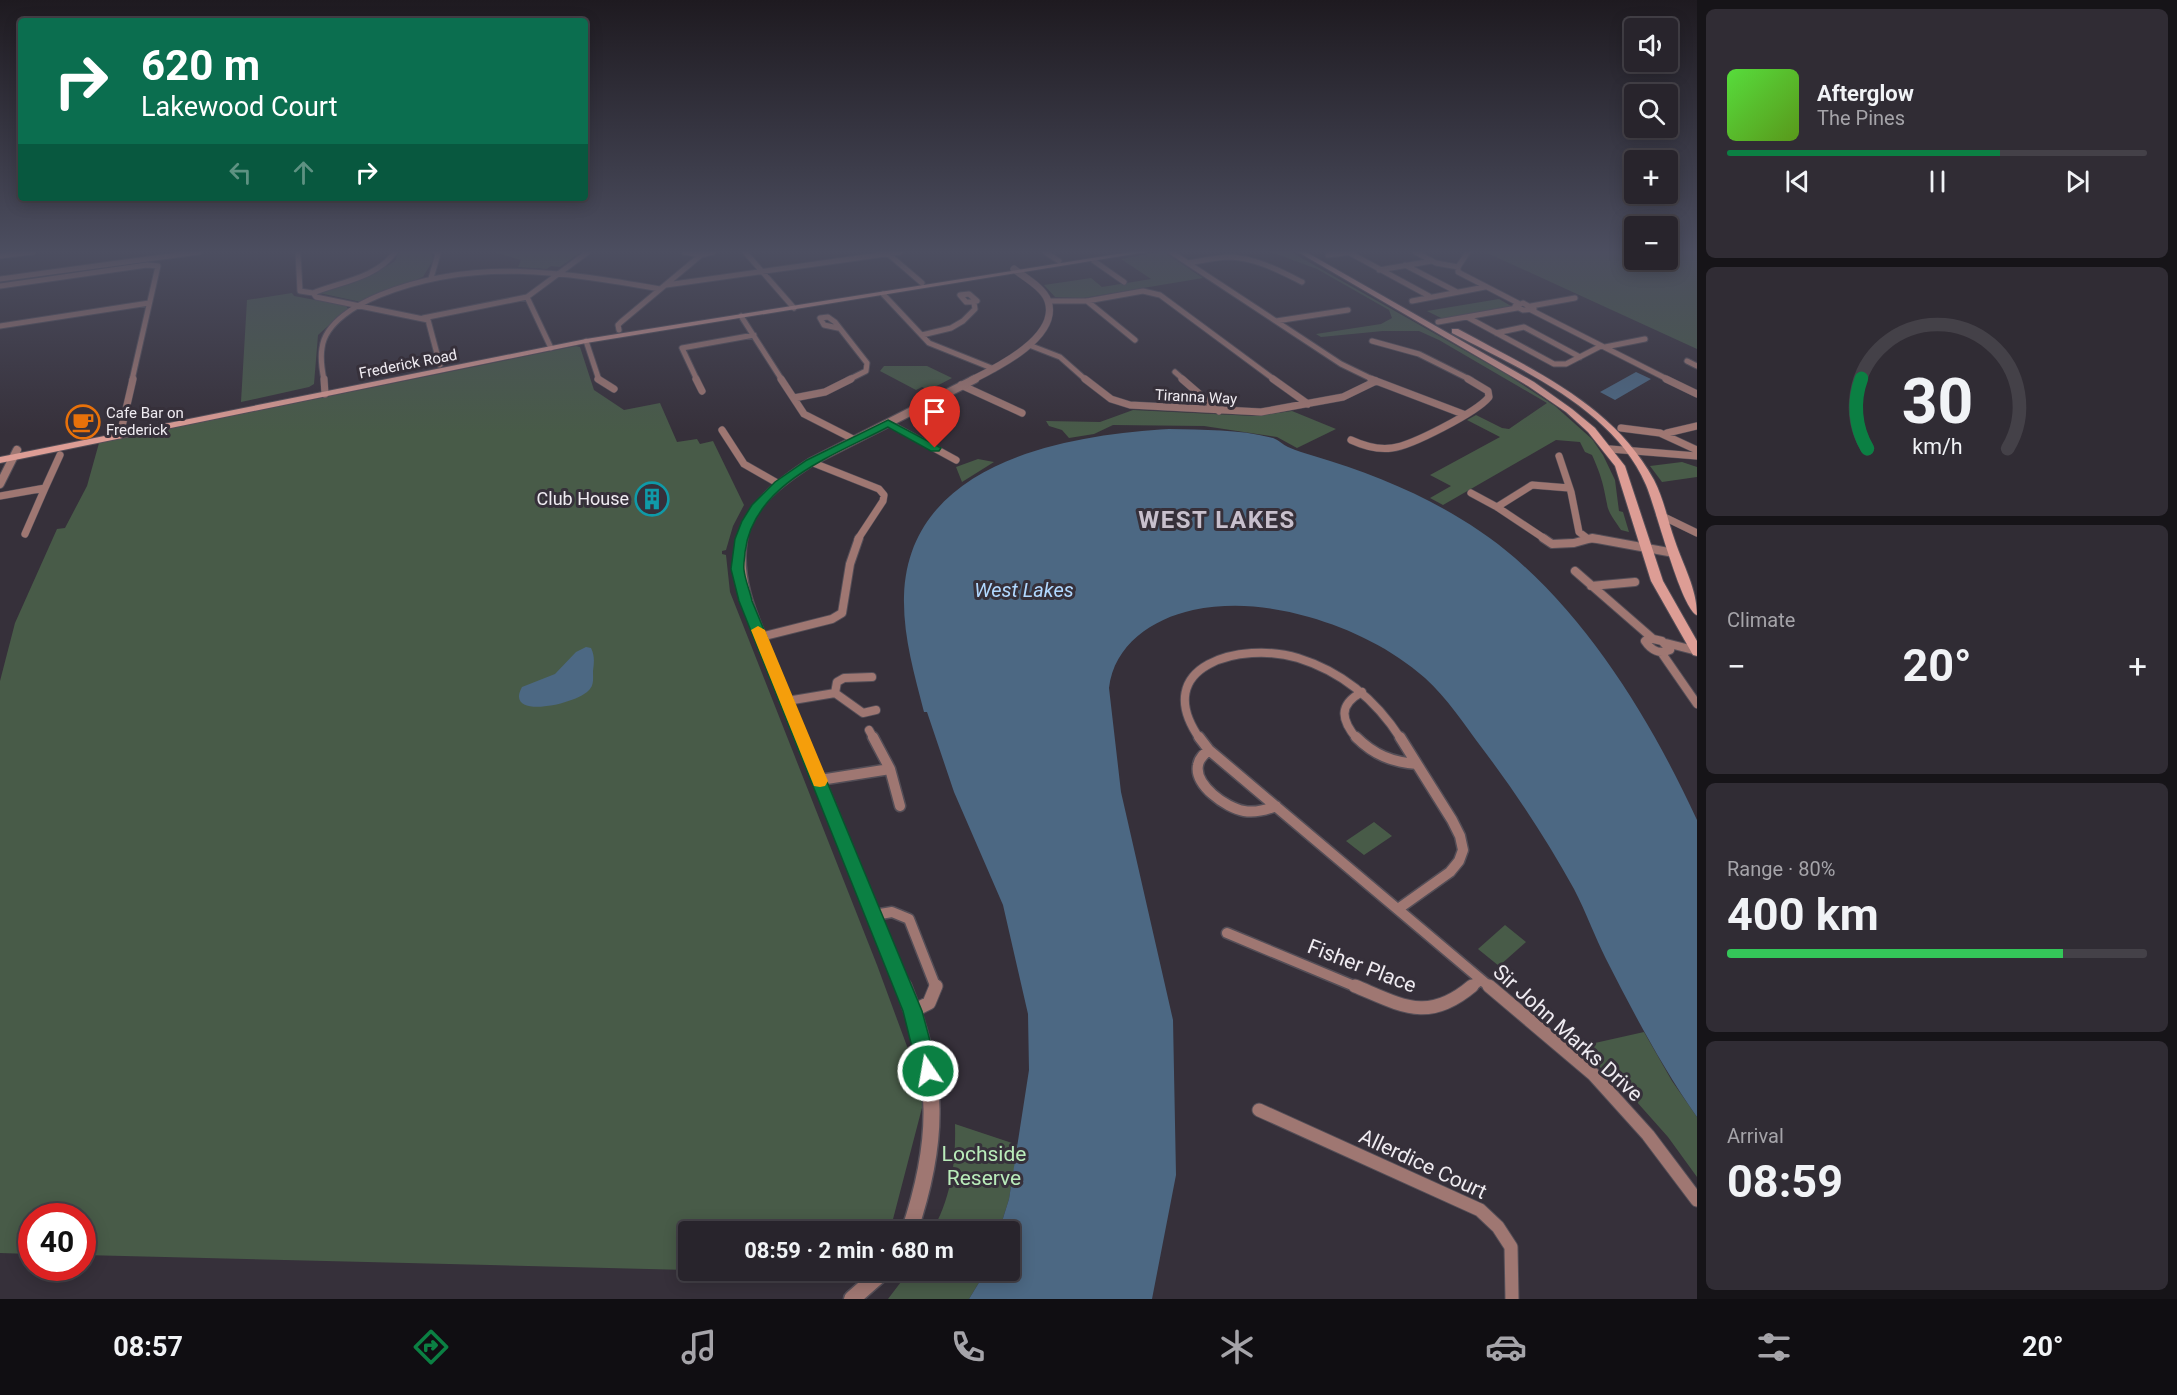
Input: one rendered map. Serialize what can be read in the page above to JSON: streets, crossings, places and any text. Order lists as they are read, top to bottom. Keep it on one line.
{"streets":{"main road":["Frederick Road"],"street":["Tiranna Way","Fisher Place","Sir John Marks Drive","Allerdice Court"]},"crossings":[["Fisher Place","Sir John Marks Drive"]],"districts":["WEST LAKES"],"water":["West Lakes"],"parks":["Lochside Reserve"],"places":{"cafe":["Cafe Bar on Frederick"],"building":["Club House"]},"page":{"map_buttons":["+","−"],"turn":["620 m","Lakewood Court"],"song":["Afterglow","The Pines"],"tile":["Climate",["Range · 80%","400 km"],["Arrival","08:59"]],"heat":["−","20°","+"],"limit":"40","trip":"08:59 · 2 min · 680 m","tabs":["08:57","20°"],"gauge":["30","km/h"]}}
